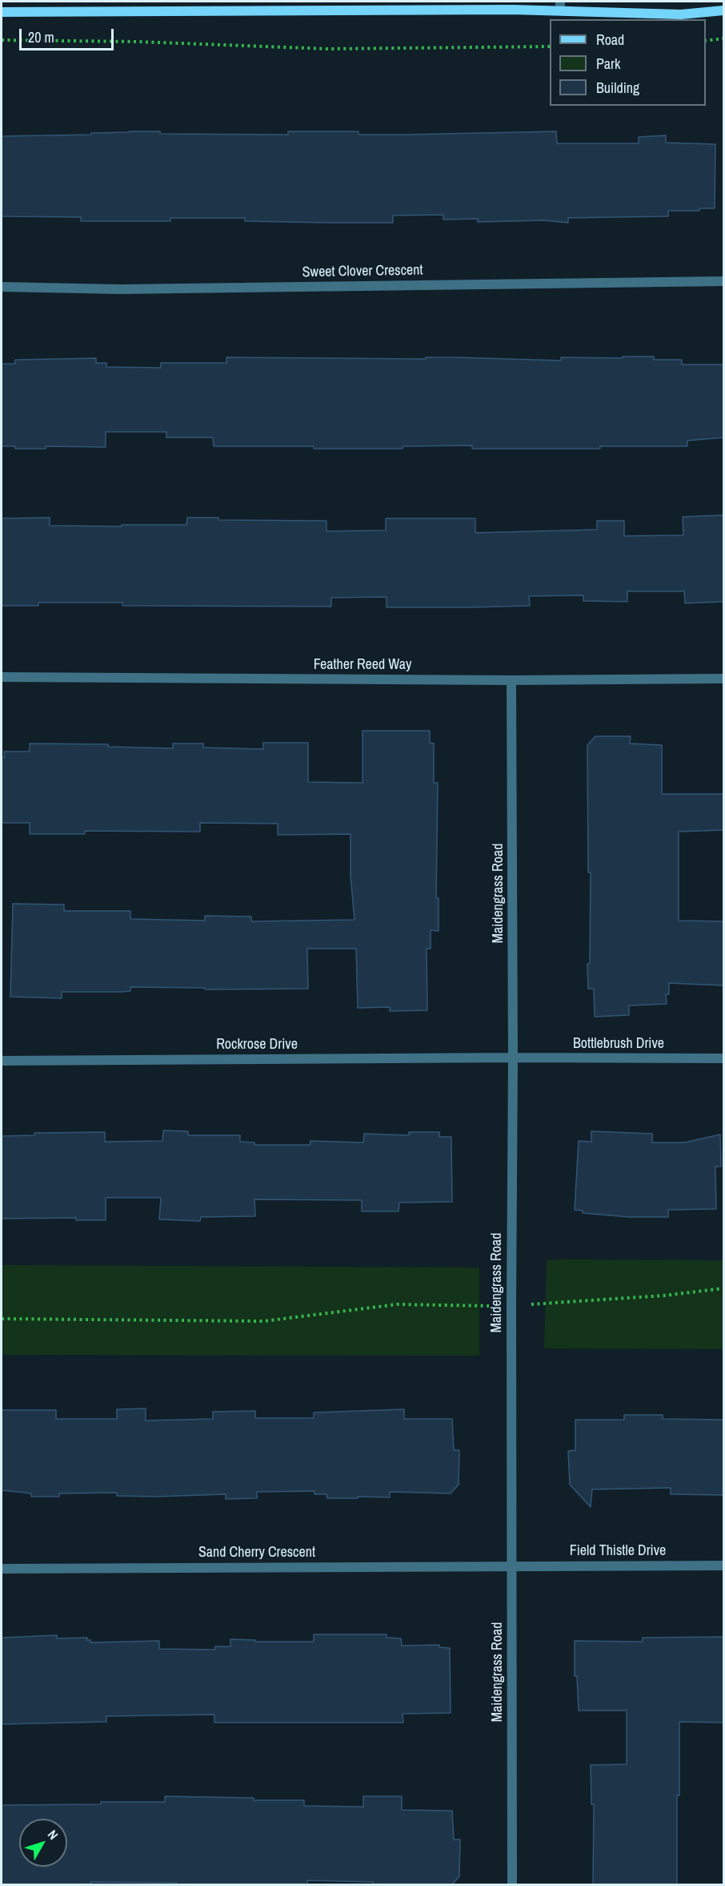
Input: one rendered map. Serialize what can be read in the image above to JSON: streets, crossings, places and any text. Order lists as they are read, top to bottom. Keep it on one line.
{"streets":{"street":["Sweet Clover Crescent","Feather Reed Way","Maidengrass Road","Bottlebrush Drive","Rockrose Drive","Field Thistle Drive","Sand Cherry Crescent"]},"crossings":[["Feather Reed Way","Maidengrass Road"],["Maidengrass Road","Bottlebrush Drive"],["Maidengrass Road","Rockrose Drive"],["Maidengrass Road","Field Thistle Drive"],["Maidengrass Road","Sand Cherry Crescent"],["Bottlebrush Drive","Rockrose Drive"],["Field Thistle Drive","Sand Cherry Crescent"]],"legend":["Road","Park","Building"],"scale_bar":"20 m","north":"top right"}
